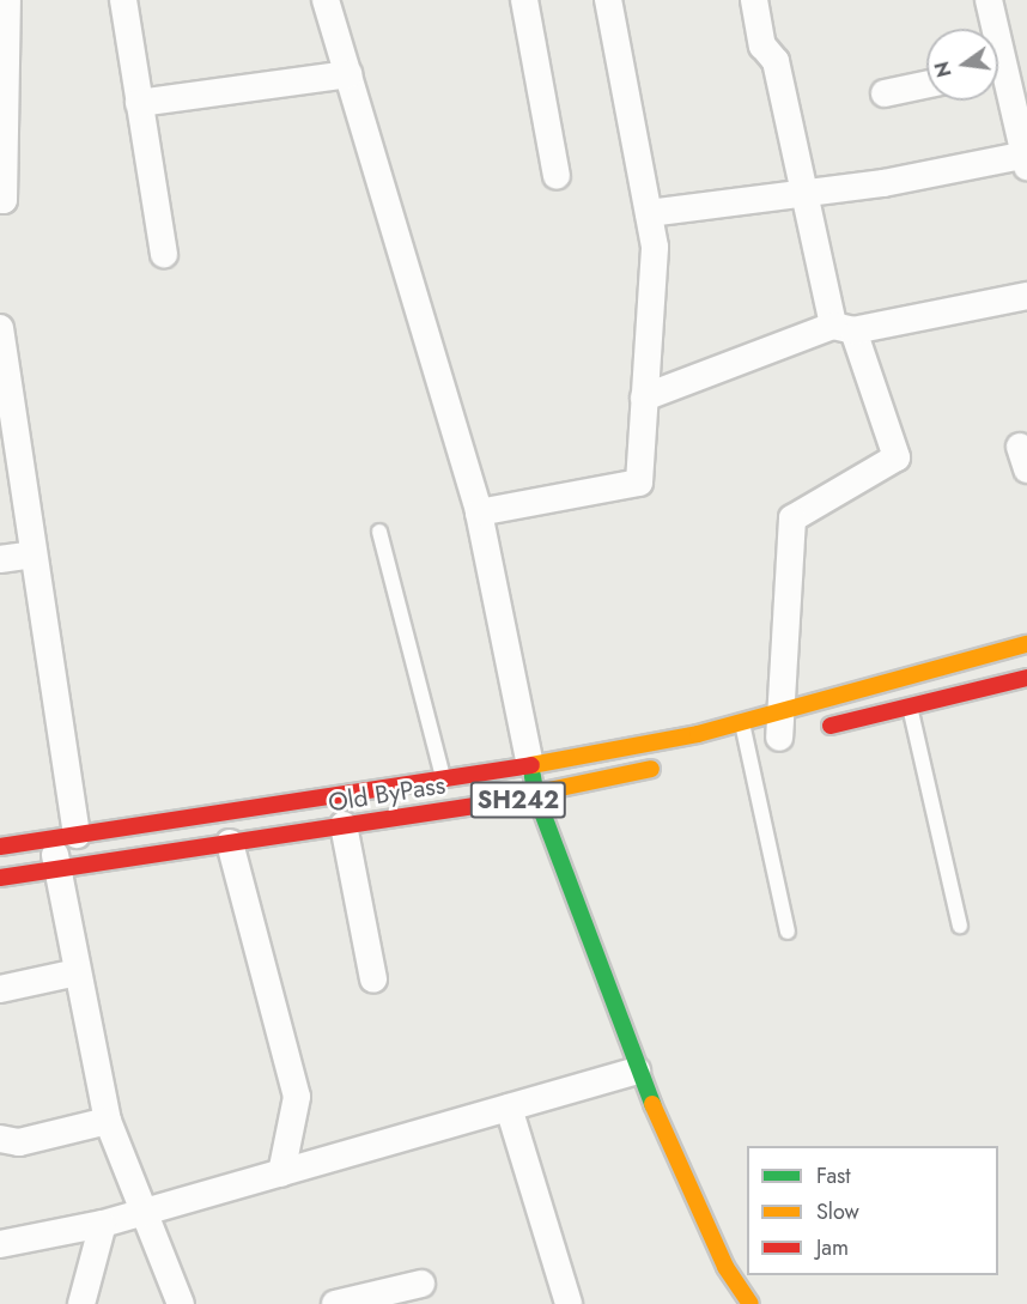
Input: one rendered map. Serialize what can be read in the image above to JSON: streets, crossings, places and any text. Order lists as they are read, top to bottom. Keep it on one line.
{"streets":{"main road":["Old ByPass","SH242"]},"legend":["Fast","Slow","Jam"],"north":"left"}
